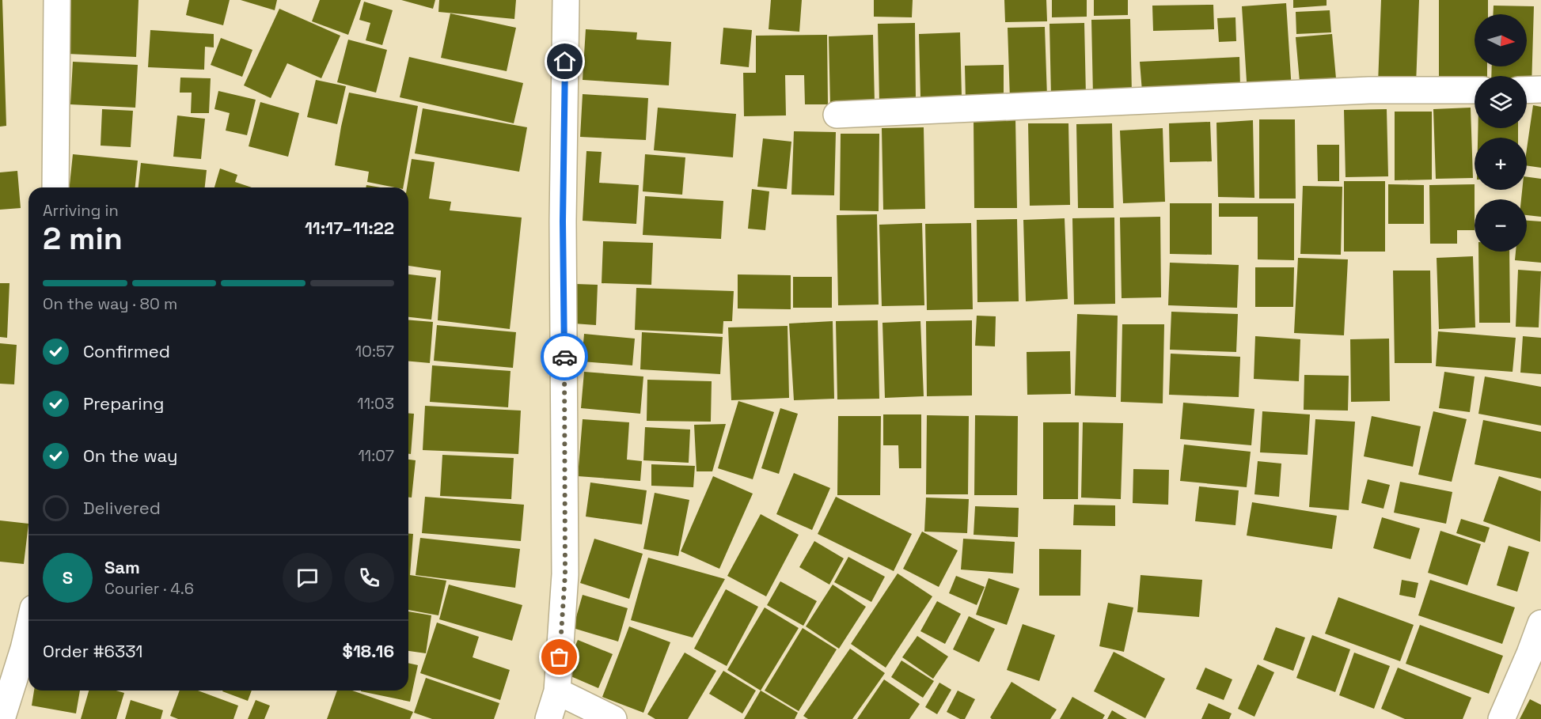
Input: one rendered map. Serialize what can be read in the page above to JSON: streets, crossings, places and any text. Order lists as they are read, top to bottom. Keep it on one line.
{"north":"right","page":{"map_buttons":["+","−"],"heading":["2 min","Arriving in","11:17–11:22"],"panel":["Sam","Courier · 4.6","Order #6331","$18.16"],"bar":"On the way · 80 m","list":[["Confirmed","10:57"],["Preparing","11:03"],["On the way","11:07"],"Delivered"],"round":"S"}}
